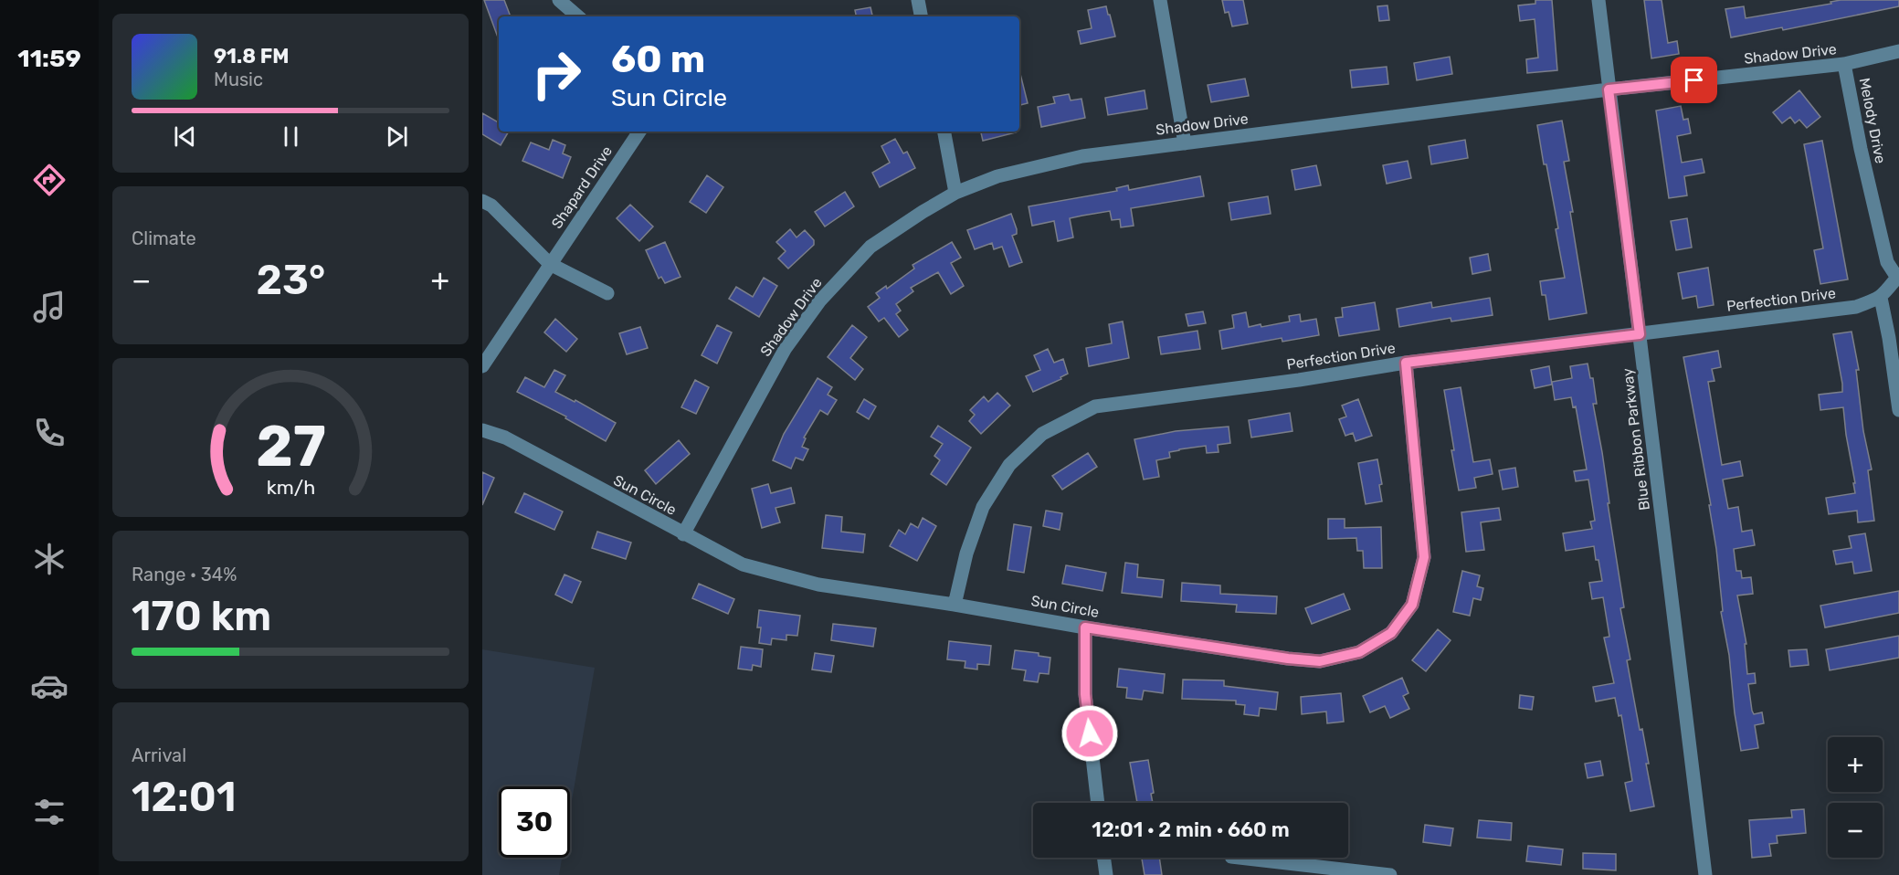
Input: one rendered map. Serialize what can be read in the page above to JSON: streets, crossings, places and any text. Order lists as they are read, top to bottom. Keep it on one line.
{"streets":{"street":["Shadow Drive","Melody Drive","Shapard Drive","Perfection Drive","Blue Ribbon Parkway","Sun Circle"]},"crossings":[["Shadow Drive","Melody Drive"],["Shadow Drive","Blue Ribbon Parkway"],["Shadow Drive","Sun Circle"],["Perfection Drive","Blue Ribbon Parkway"],["Perfection Drive","Sun Circle"]],"page":{"tabs":"11:59","turn":["60 m","Sun Circle"],"song":["91.8 FM","Music"],"tile":["Climate",["Range · 34%","170 km"],["Arrival","12:01"]],"heat":["−","23°","+"],"map_buttons":["+","−"],"limit":"30","trip":"12:01 · 2 min · 660 m","gauge":["27","km/h"]}}
